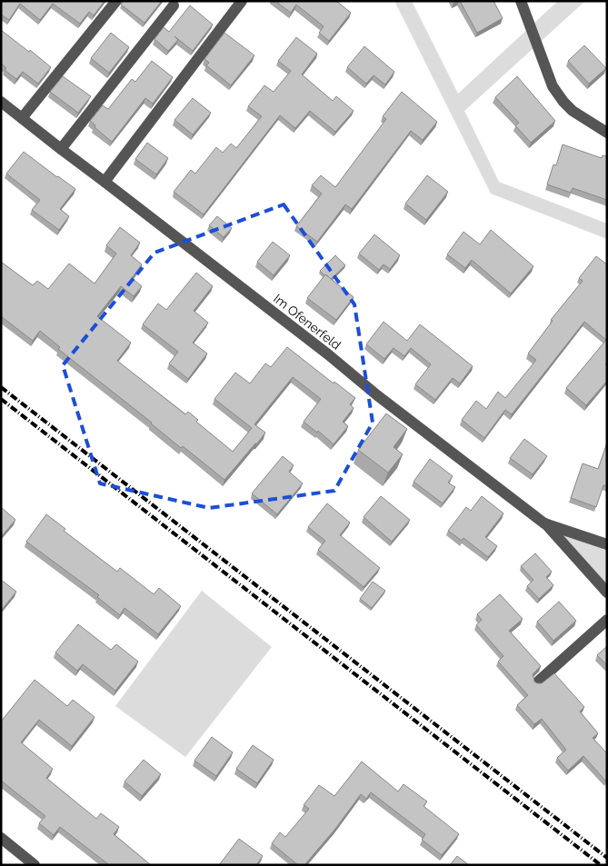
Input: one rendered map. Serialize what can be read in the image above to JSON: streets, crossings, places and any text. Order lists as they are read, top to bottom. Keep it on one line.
{"streets":{"street":["Im Ofenerfeld"]}}
